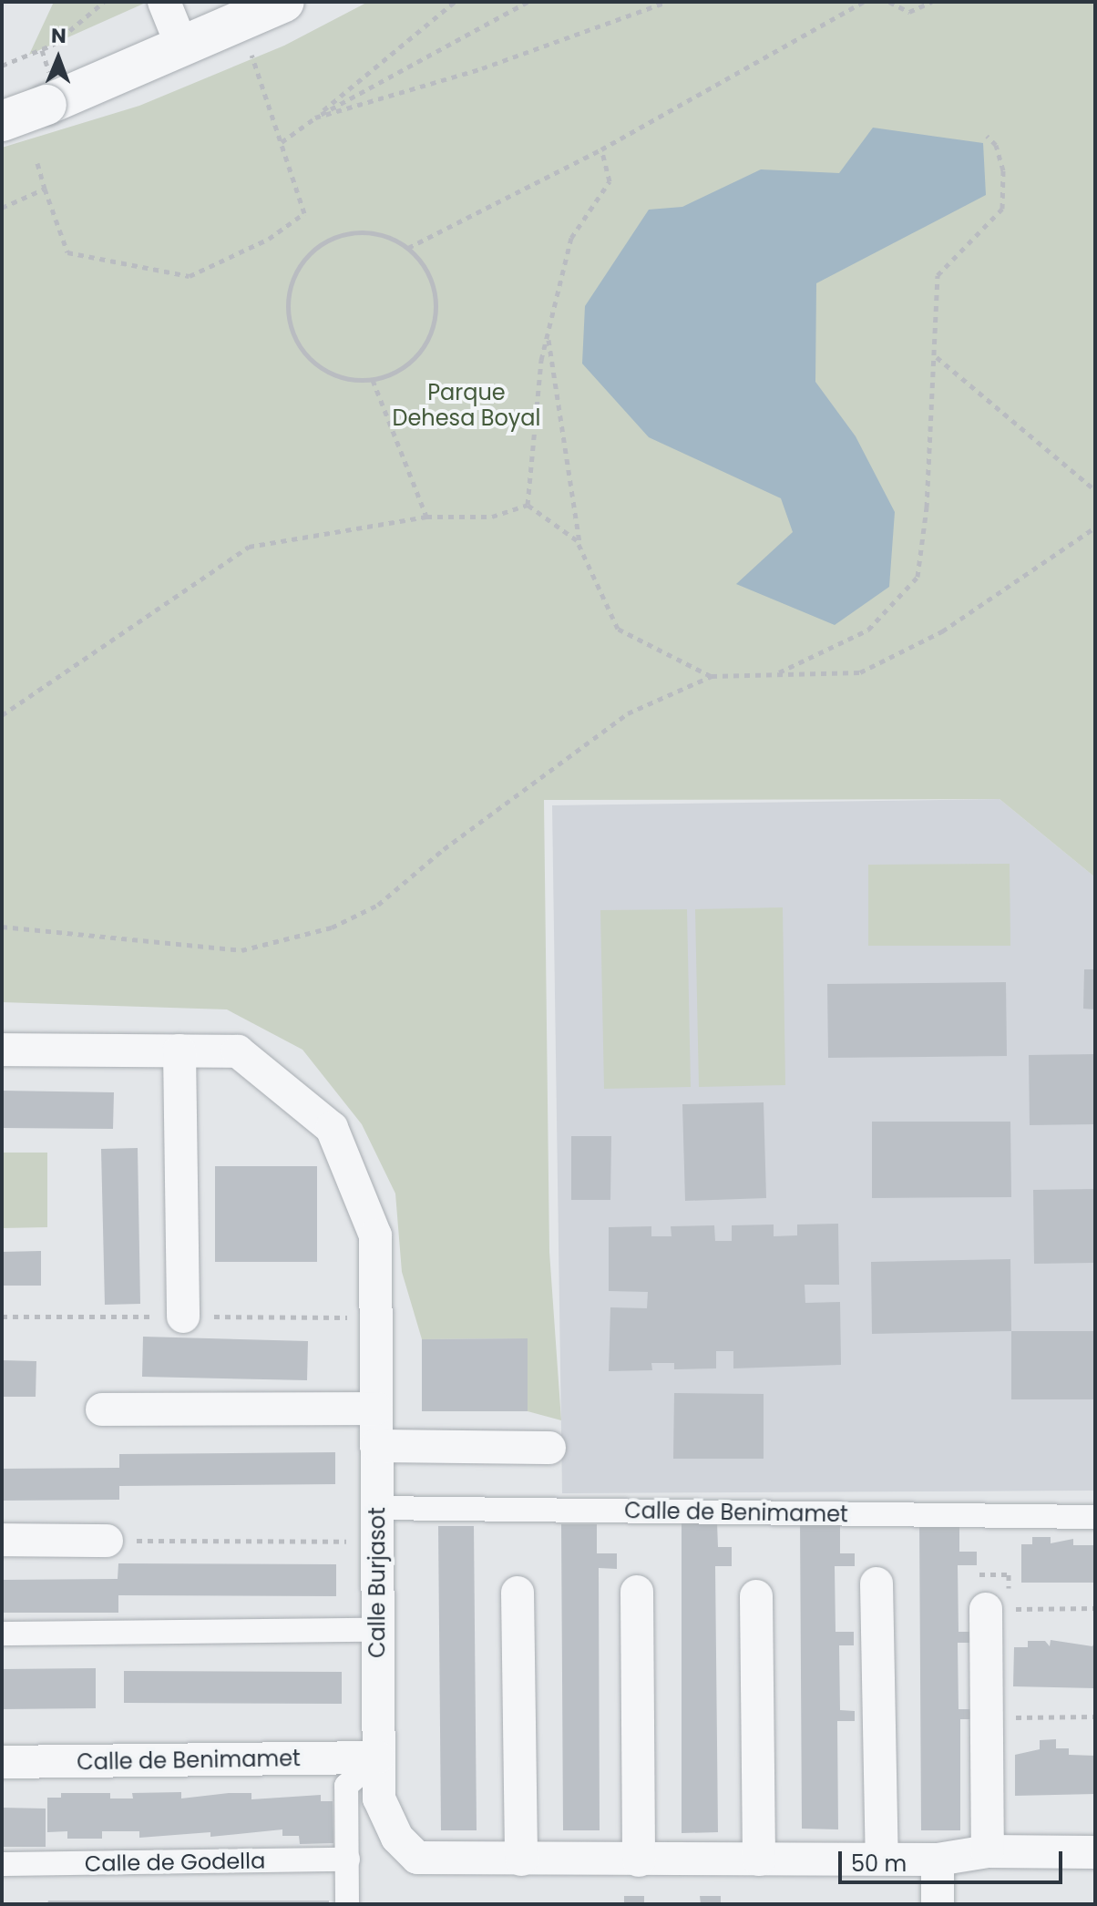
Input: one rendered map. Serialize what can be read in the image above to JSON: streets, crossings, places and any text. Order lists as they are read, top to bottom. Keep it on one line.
{"streets":{"street":["Calle de Benimamet","Calle Burjasot","Calle de Godella"]},"crossings":[["Calle de Benimamet","Calle Burjasot"]],"parks":["Parque Dehesa Boyal"],"scale_bar":"50 m","north":"top"}
